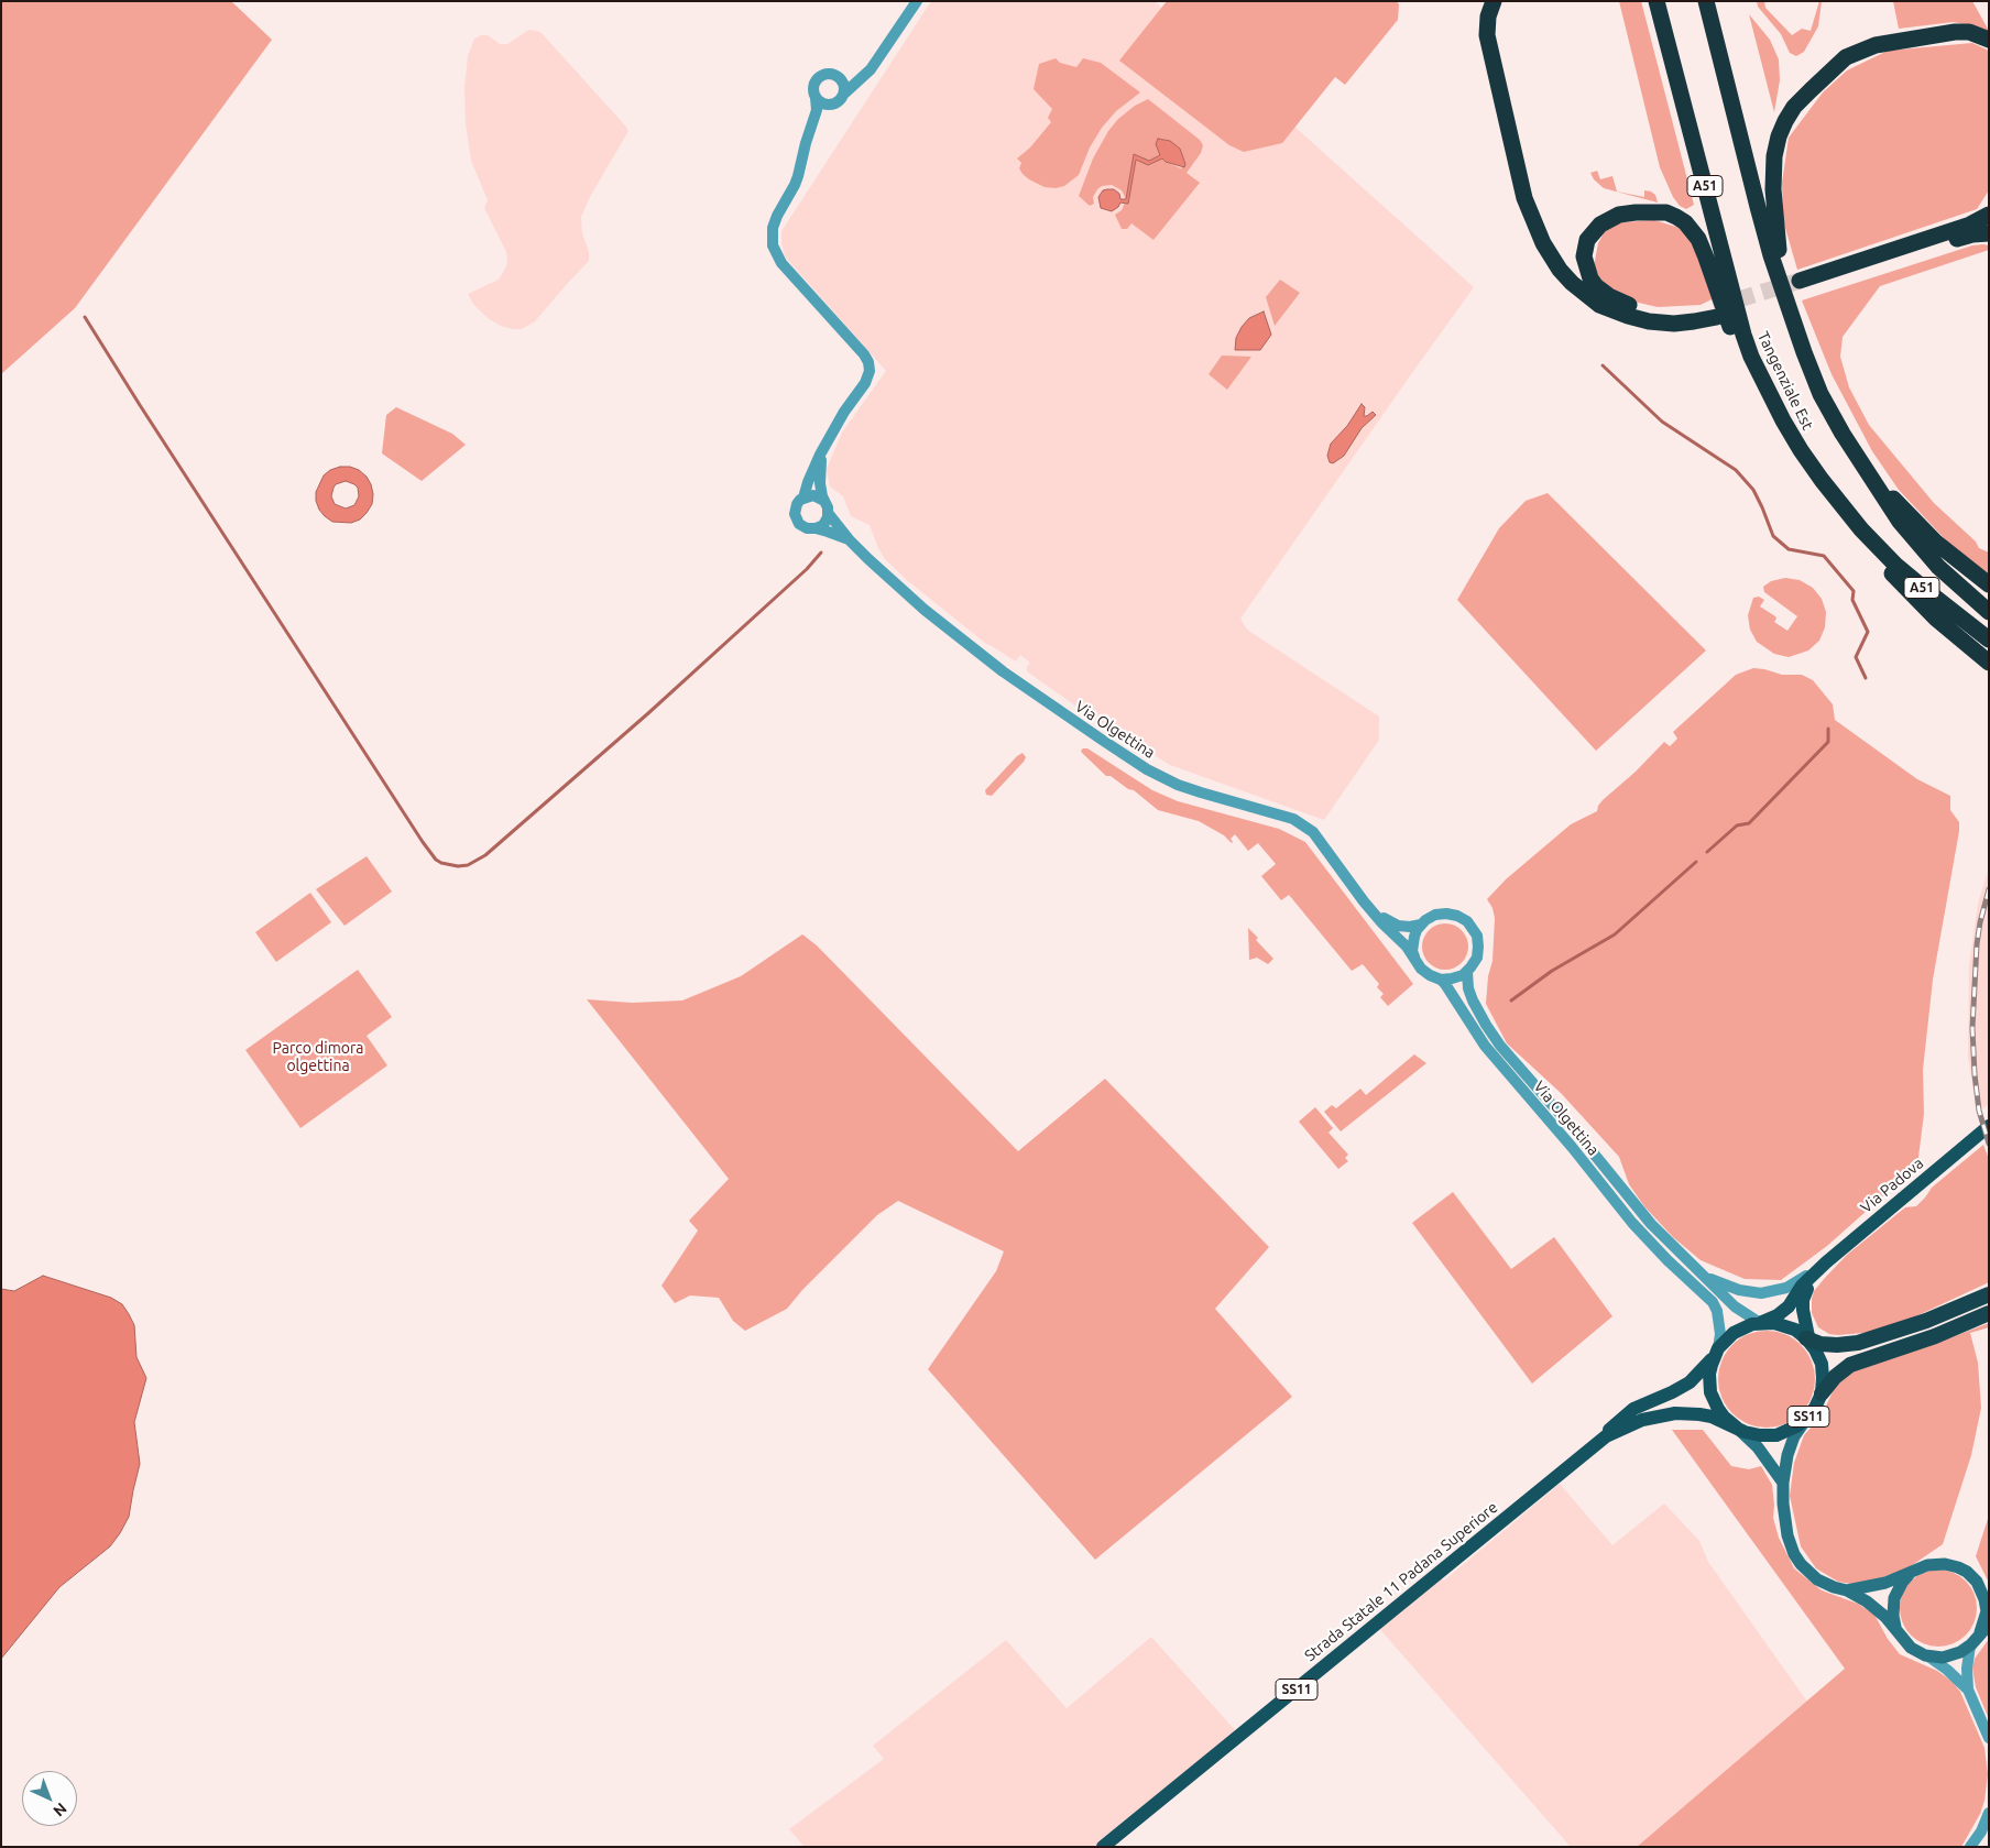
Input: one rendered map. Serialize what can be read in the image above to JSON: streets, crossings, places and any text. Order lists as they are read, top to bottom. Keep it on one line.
{"streets":{"highway":["A51","Tangenziale Est"],"main road":["Via Padova","SS11","Strada Statale 11 Padana Superiore"],"street":["Via Olgettina"]},"crossings":[["A51","Tangenziale Est"],["Via Olgettina","Via Padova"],["Via Olgettina","SS11"],["Via Olgettina","Strada Statale 11 Padana Superiore"],["Via Padova","SS11"],["Via Padova","Strada Statale 11 Padana Superiore"],["SS11","Strada Statale 11 Padana Superiore"]],"parks":["Parco dimora olgettina"],"north":"bottom right"}
